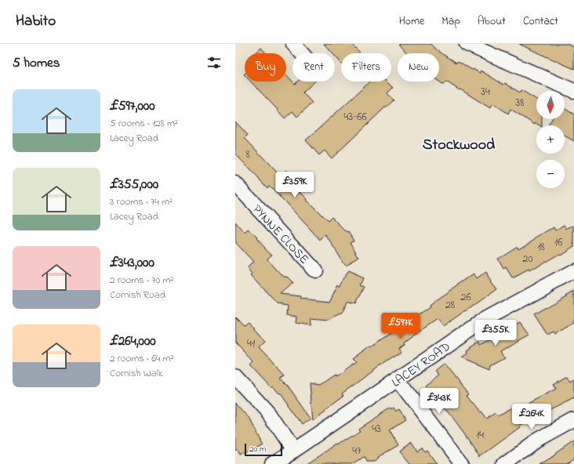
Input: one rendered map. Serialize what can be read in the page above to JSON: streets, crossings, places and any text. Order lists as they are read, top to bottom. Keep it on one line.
{"streets":{"street":["PYNNE CLOSE","LACEY ROAD"]},"districts":["Stockwood"],"house_numbers":["34","38","43-66","8","16","18","20","26","28","41","43","14","47"],"scale_bar":"20 m","north":"bottom","page":{"header":"Habito","nav":["Home","Map","About","Contact"],"heading":"5 homes","chip":["Buy","Rent","Filters","New"],"list":[{"name":"£597,000","note":"5 rooms · 128 m² · Lacey Road"},{"name":"£355,000","note":"3 rooms · 74 m² · Lacey Road"},{"name":"£343,000","note":"2 rooms · 70 m² · Cornish Road"},{"name":"£264,000","note":"2 rooms · 64 m² · Cornish Walk"}],"map_buttons":["+","−"],"price":["£359K","£597K","£355K","£343K","£264K"],"scale":"20 m"}}
